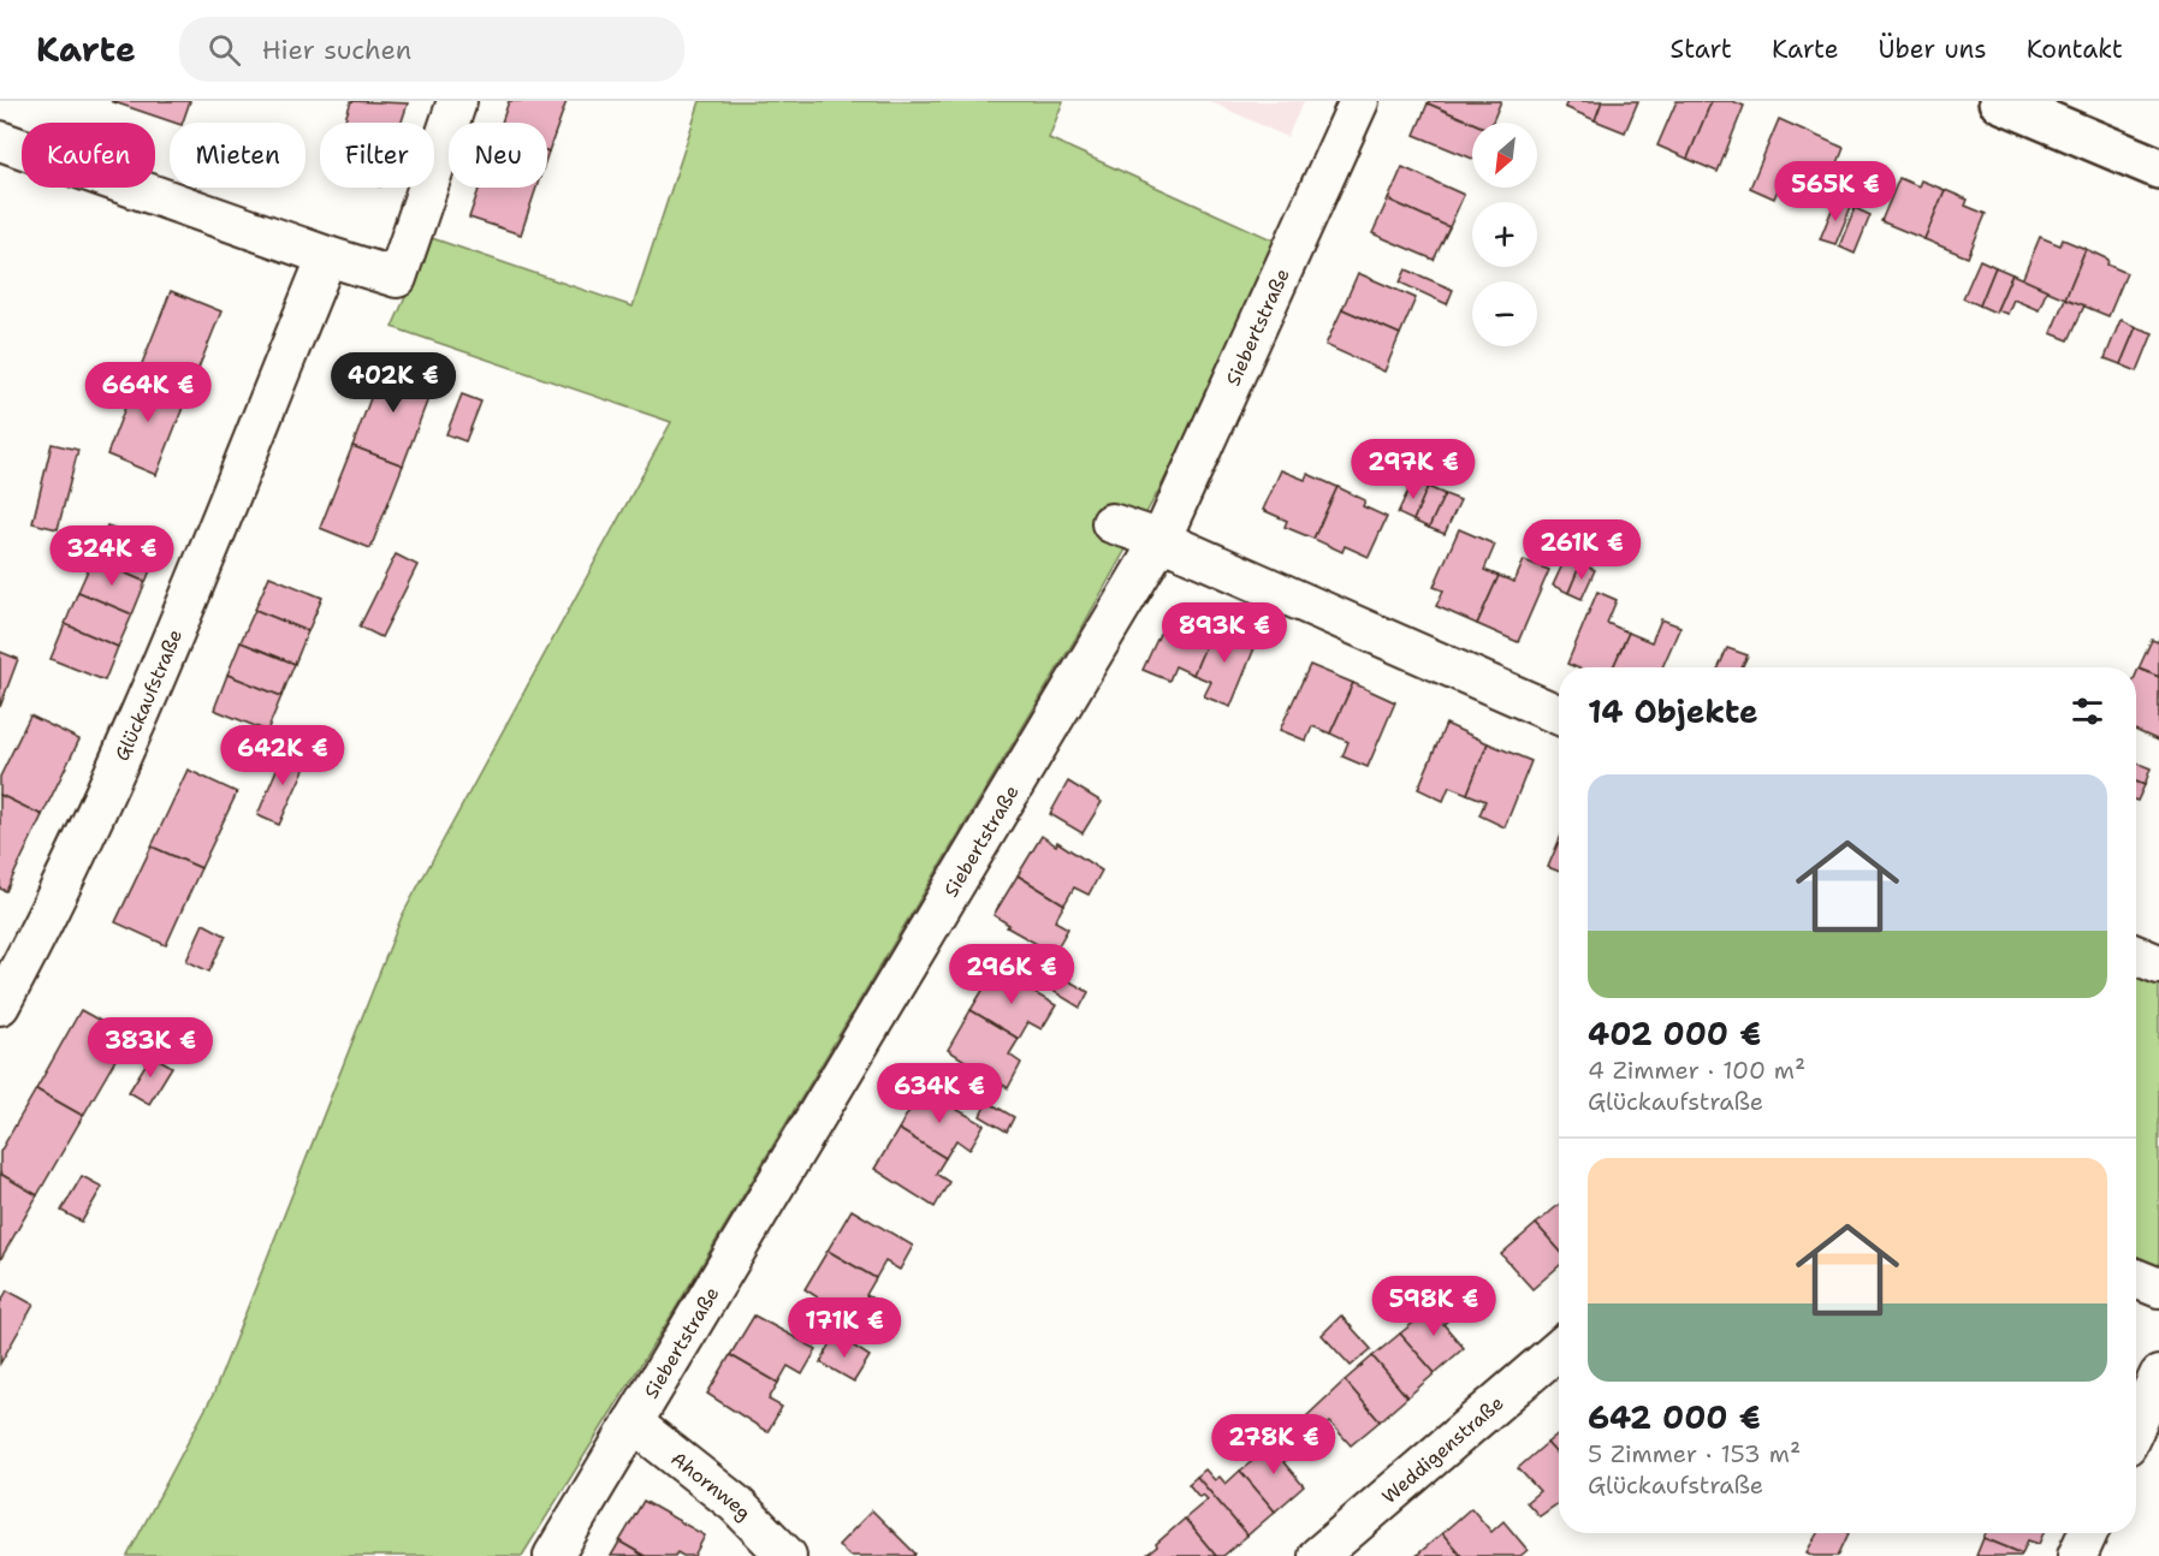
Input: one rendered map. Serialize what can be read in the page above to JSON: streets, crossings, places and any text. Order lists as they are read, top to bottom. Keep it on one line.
{"streets":{"street":["Siebertstraße","Glückaufstraße","Weddigenstraße","Ahornweg"]},"crossings":[["Siebertstraße","Ahornweg"]],"north":"bottom left","page":{"header":"Karte","search":"Hier suchen","nav":["Start","Karte","Über uns","Kontakt"],"map_buttons":["+","−"],"chip":["Kaufen","Mieten","Filter","Neu"],"price":["565K €","402K €","664K €","297K €","261K €","324K €","893K €","642K €","296K €","383K €","634K €","598K €","171K €","278K €"],"heading":"14 Objekte","list":[{"name":"402 000 €","note":"4 Zimmer · 100 m² · Glückaufstraße"},{"name":"642 000 €","note":"5 Zimmer · 153 m² · Glückaufstraße"}]}}
